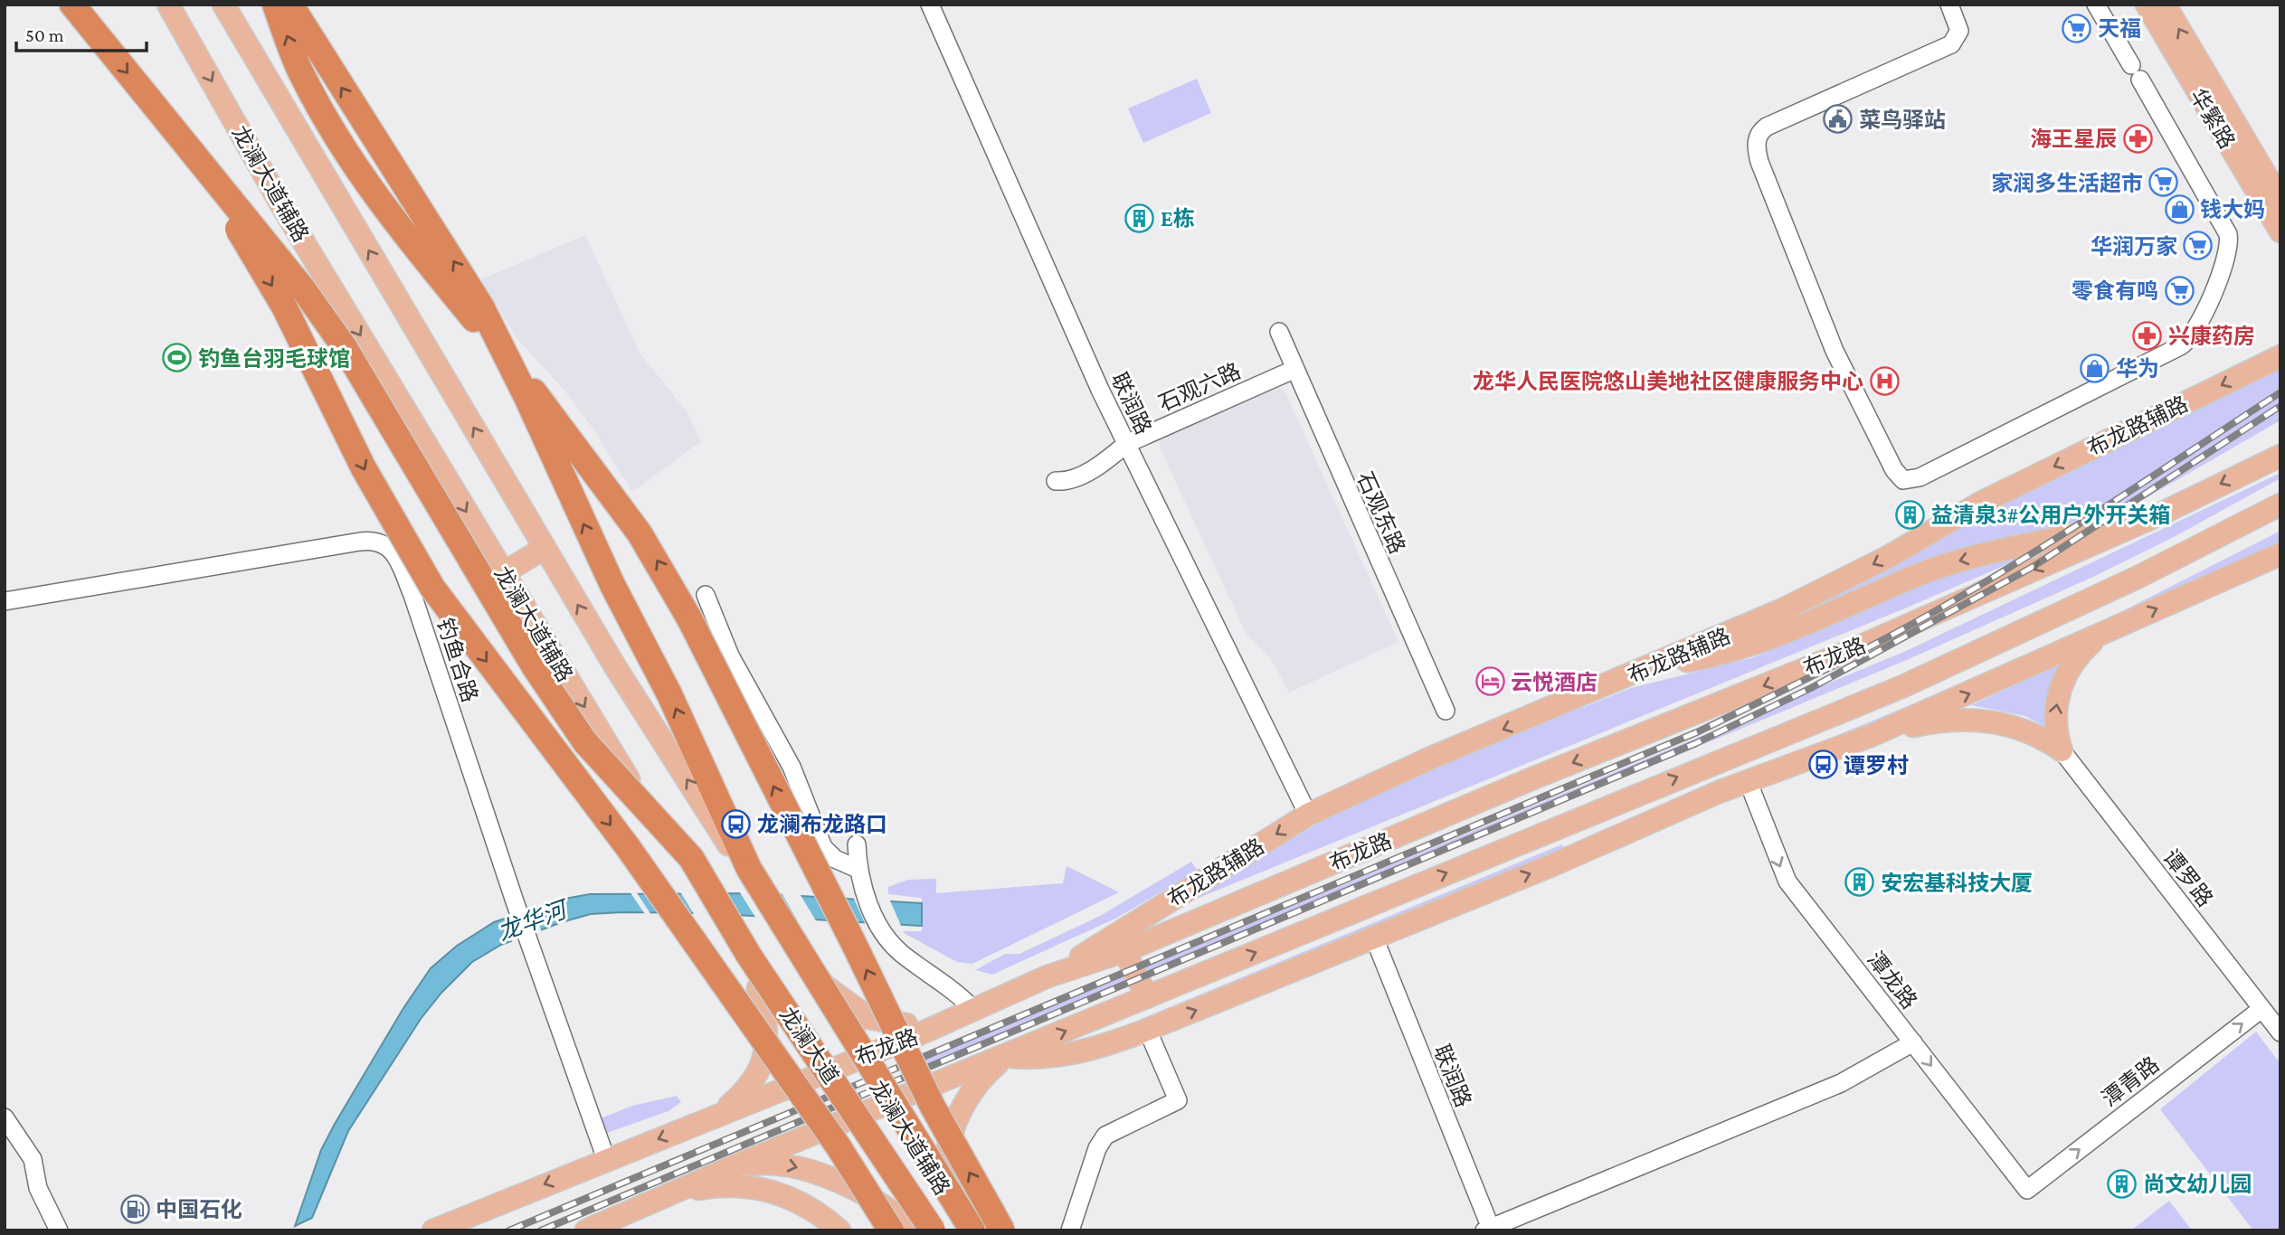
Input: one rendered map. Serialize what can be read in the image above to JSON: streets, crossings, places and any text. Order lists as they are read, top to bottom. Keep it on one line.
{"streets":{"highway":["龙澜大道"],"main road":["华繁路","龙澜大道辅路","布龙路辅路","布龙路"],"street":["石观六路","联润路","石观东路","钓鱼合路","谭罗路","潭龙路","潭青路"]},"crossings":[["龙澜大道辅路","布龙路"],["龙澜大道辅路","龙澜大道"],["石观六路","联润路"],["石观六路","石观东路"],["联润路","布龙路辅路"],["布龙路辅路","布龙路"],["布龙路","钓鱼合路"],["谭罗路","潭青路"],["潭龙路","潭青路"]],"one_way":["潭龙路","潭青路"],"water":["龙华河"],"places":{"supermarket":["天福","家润多生活超市","华润万家","零食有鸣"],"public building":["菜鸟驿站"],"pharmacy":["海王星辰","兴康药房"],"shop":["钱大妈","华为"],"building":["E栋","益清泉3#公用户外开关箱","安宏基科技大厦","尚文幼儿园"],"sports":["钓鱼台羽毛球馆"],"hospital":["龙华人民医院悠山美地社区健康服务中心"],"hotel":["云悦酒店"],"bus stop":["谭罗村","龙澜布龙路口"],"fuel station":["中国石化"]},"scale_bar":"50 m"}
